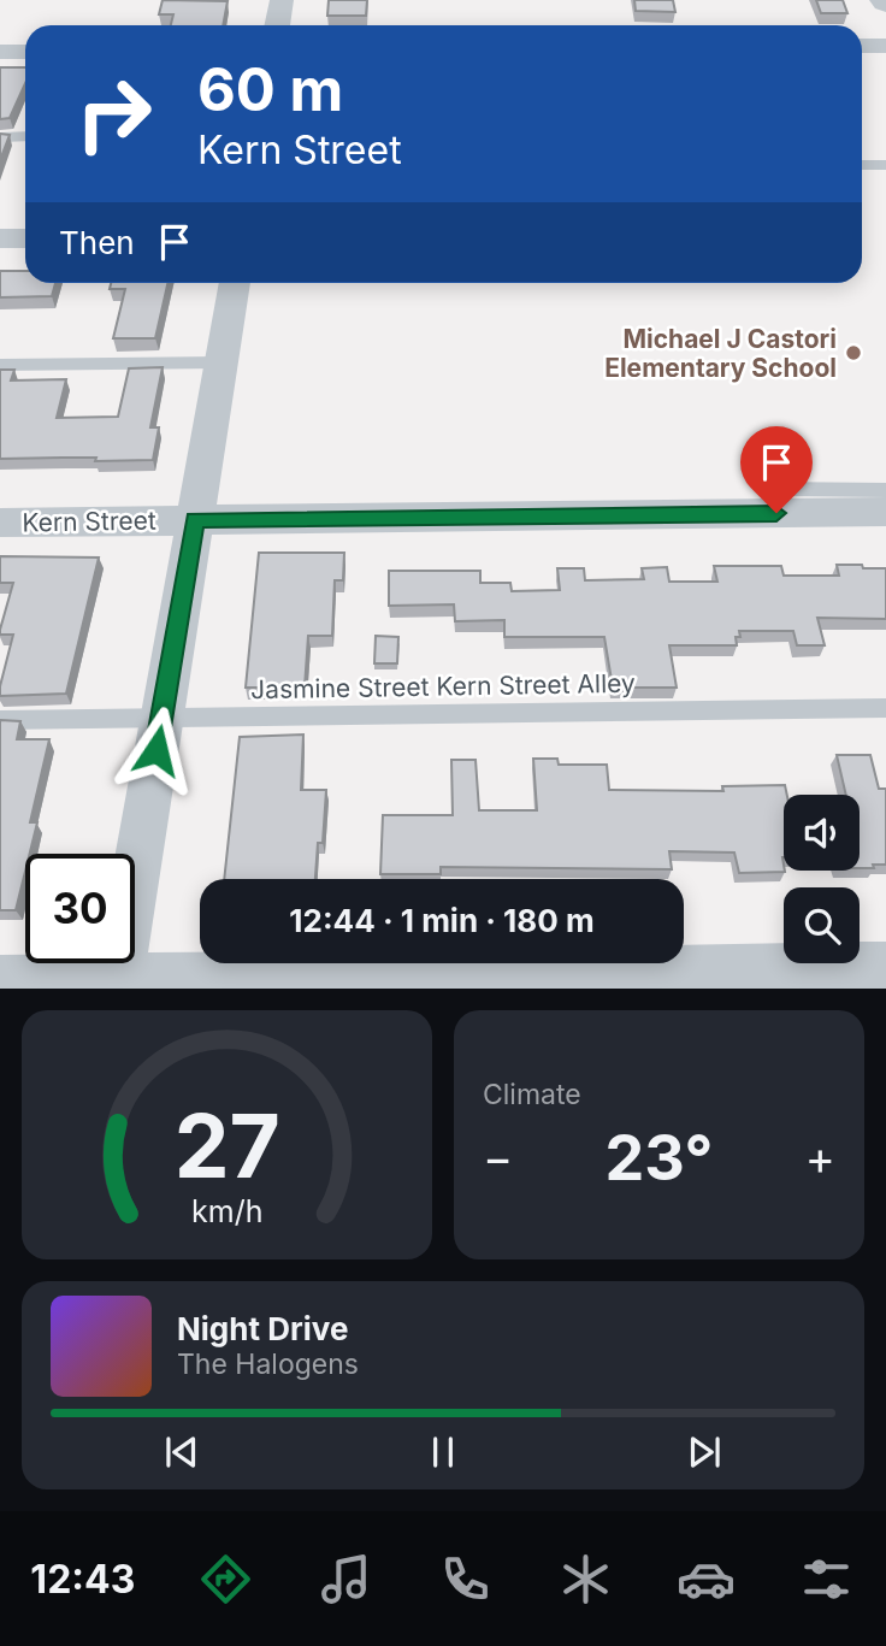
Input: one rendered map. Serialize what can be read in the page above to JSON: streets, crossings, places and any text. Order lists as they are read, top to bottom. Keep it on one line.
{"streets":{"street":["Kern Street"],"lane":["Jasmine Street Kern Street Alley"]},"places":["Michael J Castori Elementary School"],"page":{"turn":["60 m","Kern Street"],"then":"Then","limit":"30","trip":"12:44 · 1 min · 180 m","tile":"Climate","heat":["−","23°","+"],"song":["Night Drive","The Halogens"],"tabs":"12:43","gauge":["27","km/h"]}}
